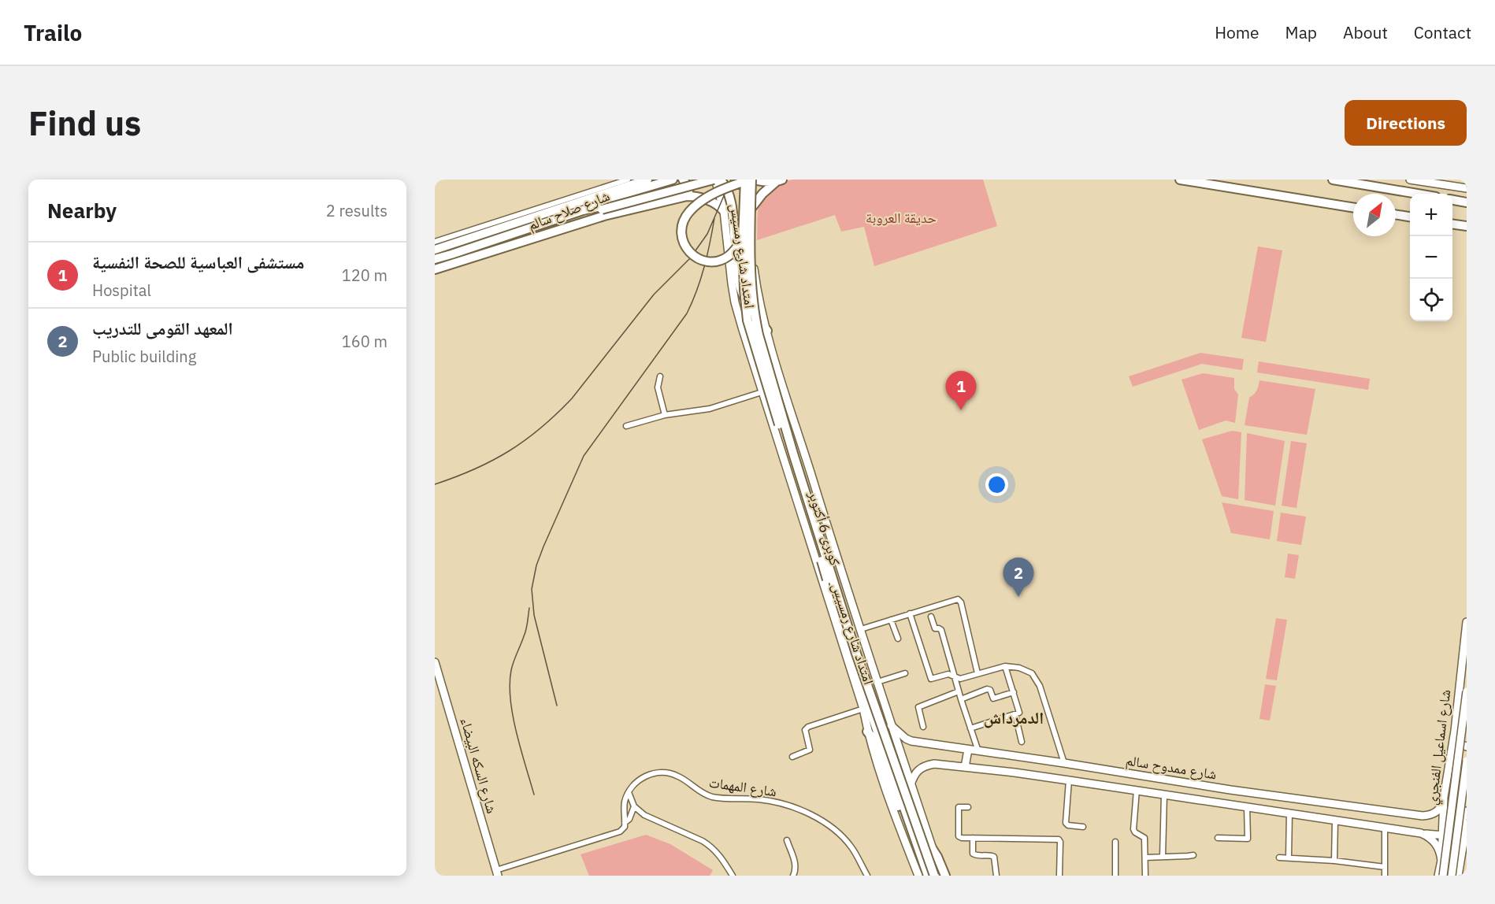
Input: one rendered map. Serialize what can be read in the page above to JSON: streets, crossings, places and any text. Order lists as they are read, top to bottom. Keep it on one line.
{"streets":{"highway":["شارع صلاح سالم","كوبرى 6 أكتوبر"],"main road":["امتداد شارع رمسيس","شارع اسماعيل الفنجري","شارع السكه البيضاء","شارع ممدوح سالم"],"street":["شارع المهمات"]},"crossings":[["شارع صلاح سالم","امتداد شارع رمسيس"],["امتداد شارع رمسيس","شارع ممدوح سالم"],["شارع اسماعيل الفنجري","شارع ممدوح سالم"]],"districts":["الدمرداش"],"parks":["حديقة العروبة"],"north":"top right","page":{"header":"Trailo","nav":["Home","Map","About","Contact"],"buttons":"Directions","title":"Find us","heading":["Nearby","2 results"],"map_buttons":["+","−"],"list":[{"mark":"1","name":"مستشفى العباسية للصحة النفسية","note":"Hospital","value":"120 m"},{"mark":"2","name":"المعهد القومى للتدريب","note":"Public building","value":"160 m"}],"pins":["1","2"]}}
